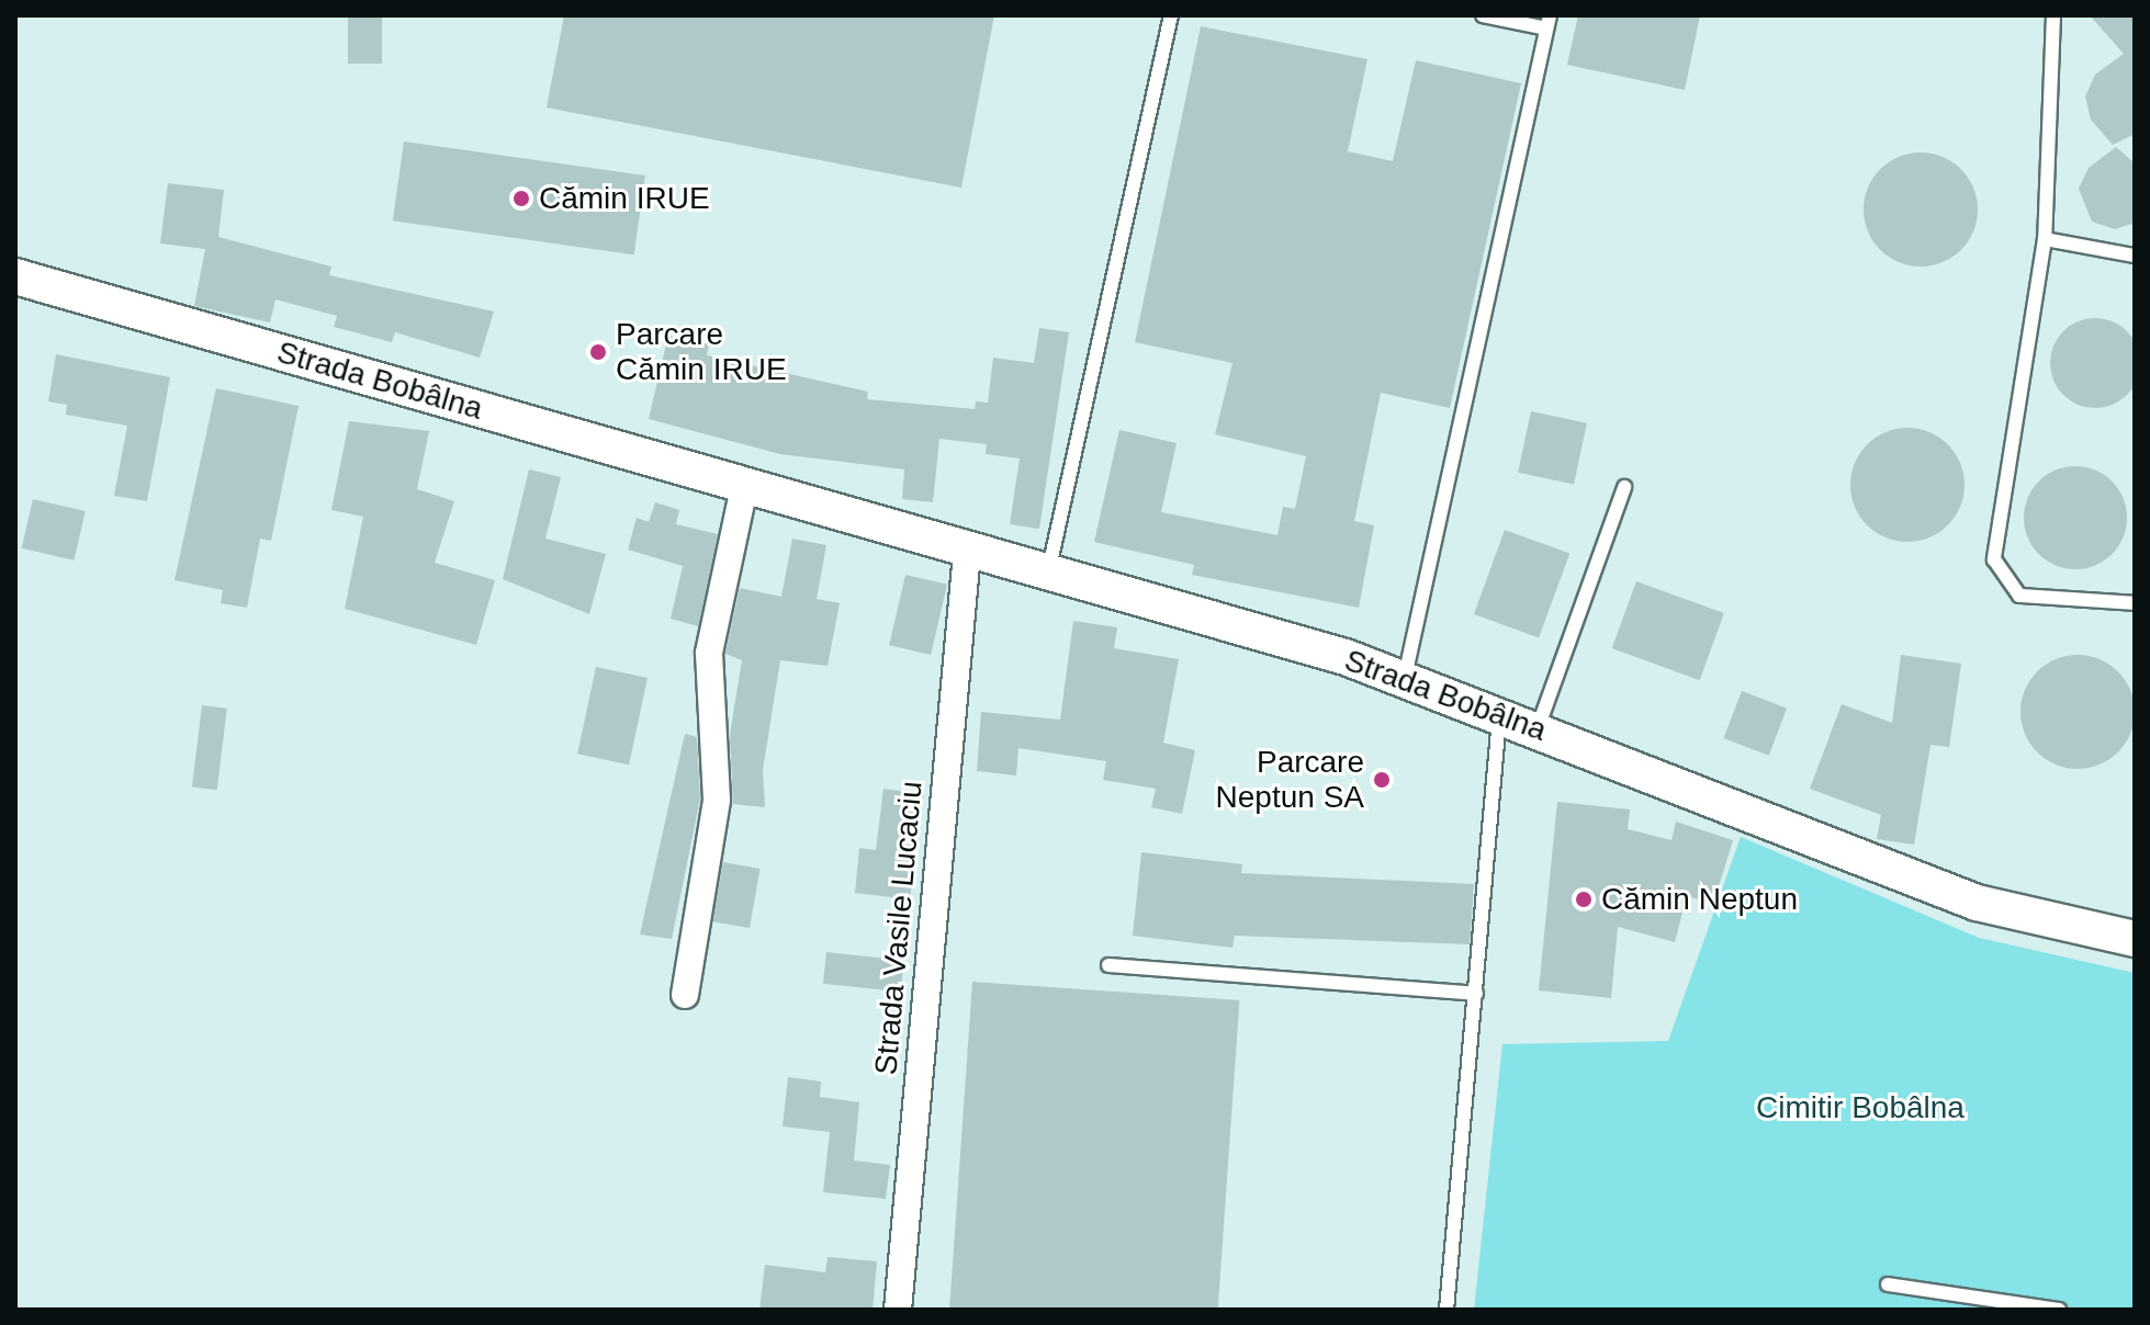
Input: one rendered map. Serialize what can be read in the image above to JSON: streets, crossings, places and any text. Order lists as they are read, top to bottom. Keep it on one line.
{"streets":{"main road":["Strada Bobâlna"],"street":["Strada Vasile Lucaciu"]},"crossings":[["Strada Bobâlna","Strada Vasile Lucaciu"]],"parks":["Cimitir Bobâlna"],"places":["Cămin IRUE","Parcare Cămin IRUE","Parcare Neptun SA","Cămin Neptun"]}
